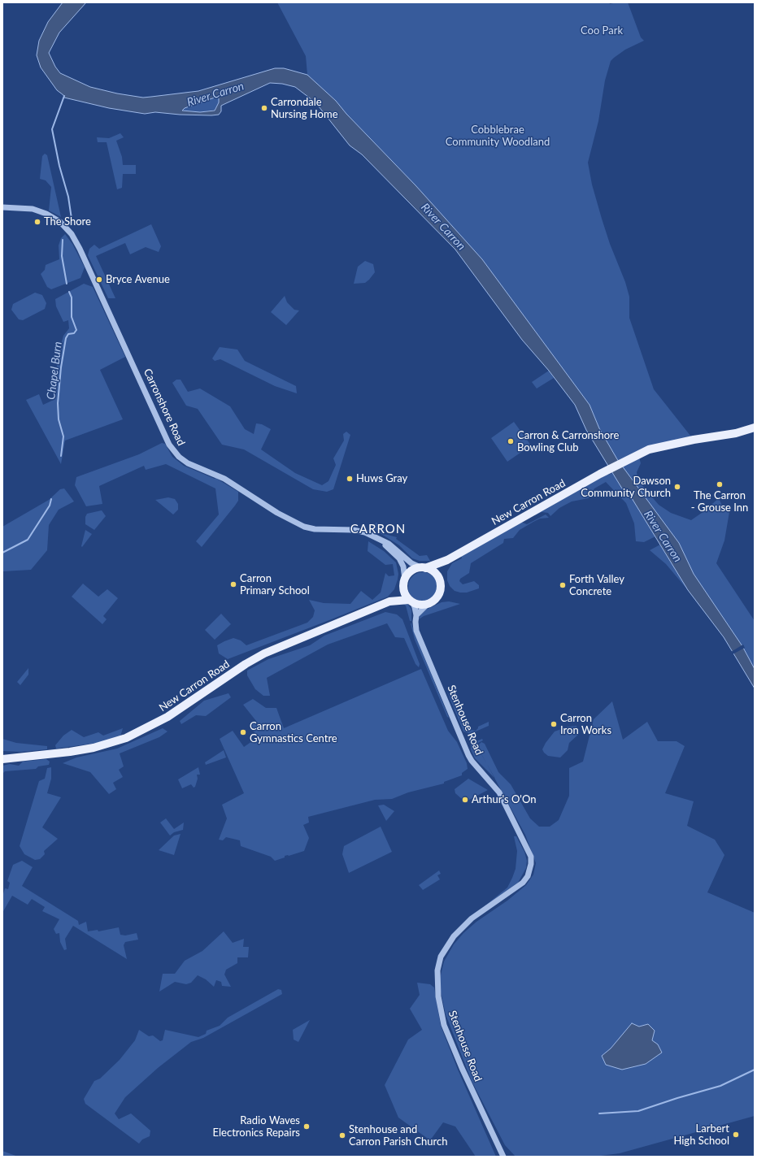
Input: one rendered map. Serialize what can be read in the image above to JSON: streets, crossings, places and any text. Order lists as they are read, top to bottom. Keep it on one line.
{"streets":{"main road":["New Carron Road"],"street":["Carronshore Road","Stenhouse Road"]},"crossings":[["Carronshore Road","New Carron Road"],["Carronshore Road","Stenhouse Road"],["New Carron Road","Stenhouse Road"]],"districts":["CARRON"],"water":["River Carron","Chapel Burn"],"parks":["Coo Park","Cobblebrae Community Woodland"],"places":["Carrondale Nursing Home","The Shore","Bryce Avenue","Carron & Carronshore Bowling Club","Huws Gray","The Carron - Grouse Inn","Dawson Community Church","Carron Primary School","Forth Valley Concrete","Carron Iron Works","Carron Gymnastics Centre","Arthur's O'On","Radio Waves Electronics Repairs","Larbert High School","Stenhouse and Carron Parish Church"]}
